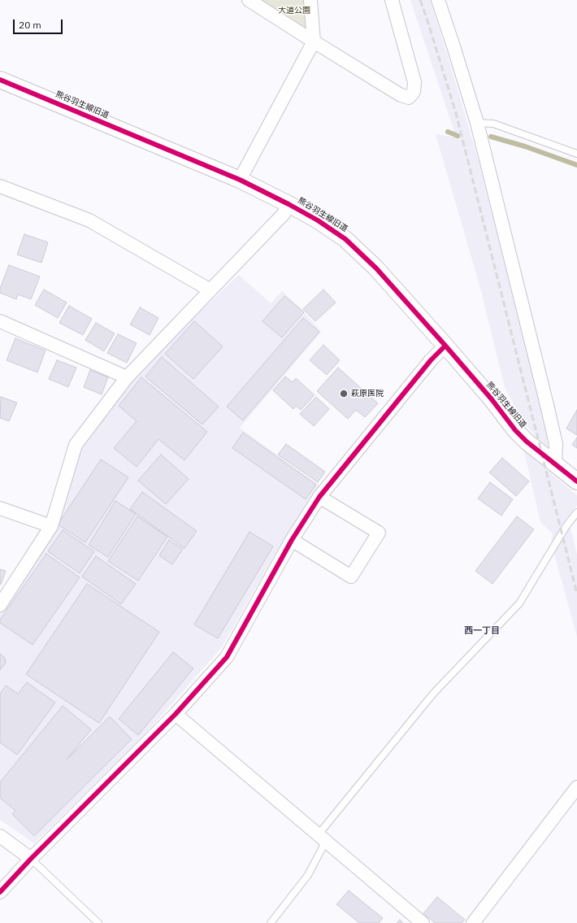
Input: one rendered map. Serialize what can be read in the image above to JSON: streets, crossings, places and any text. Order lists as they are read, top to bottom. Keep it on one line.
{"streets":{"street":["熊谷羽生線旧道"]},"districts":["西一丁目"],"parks":["大道公園"],"places":["萩原医院"],"scale_bar":"20 m"}
